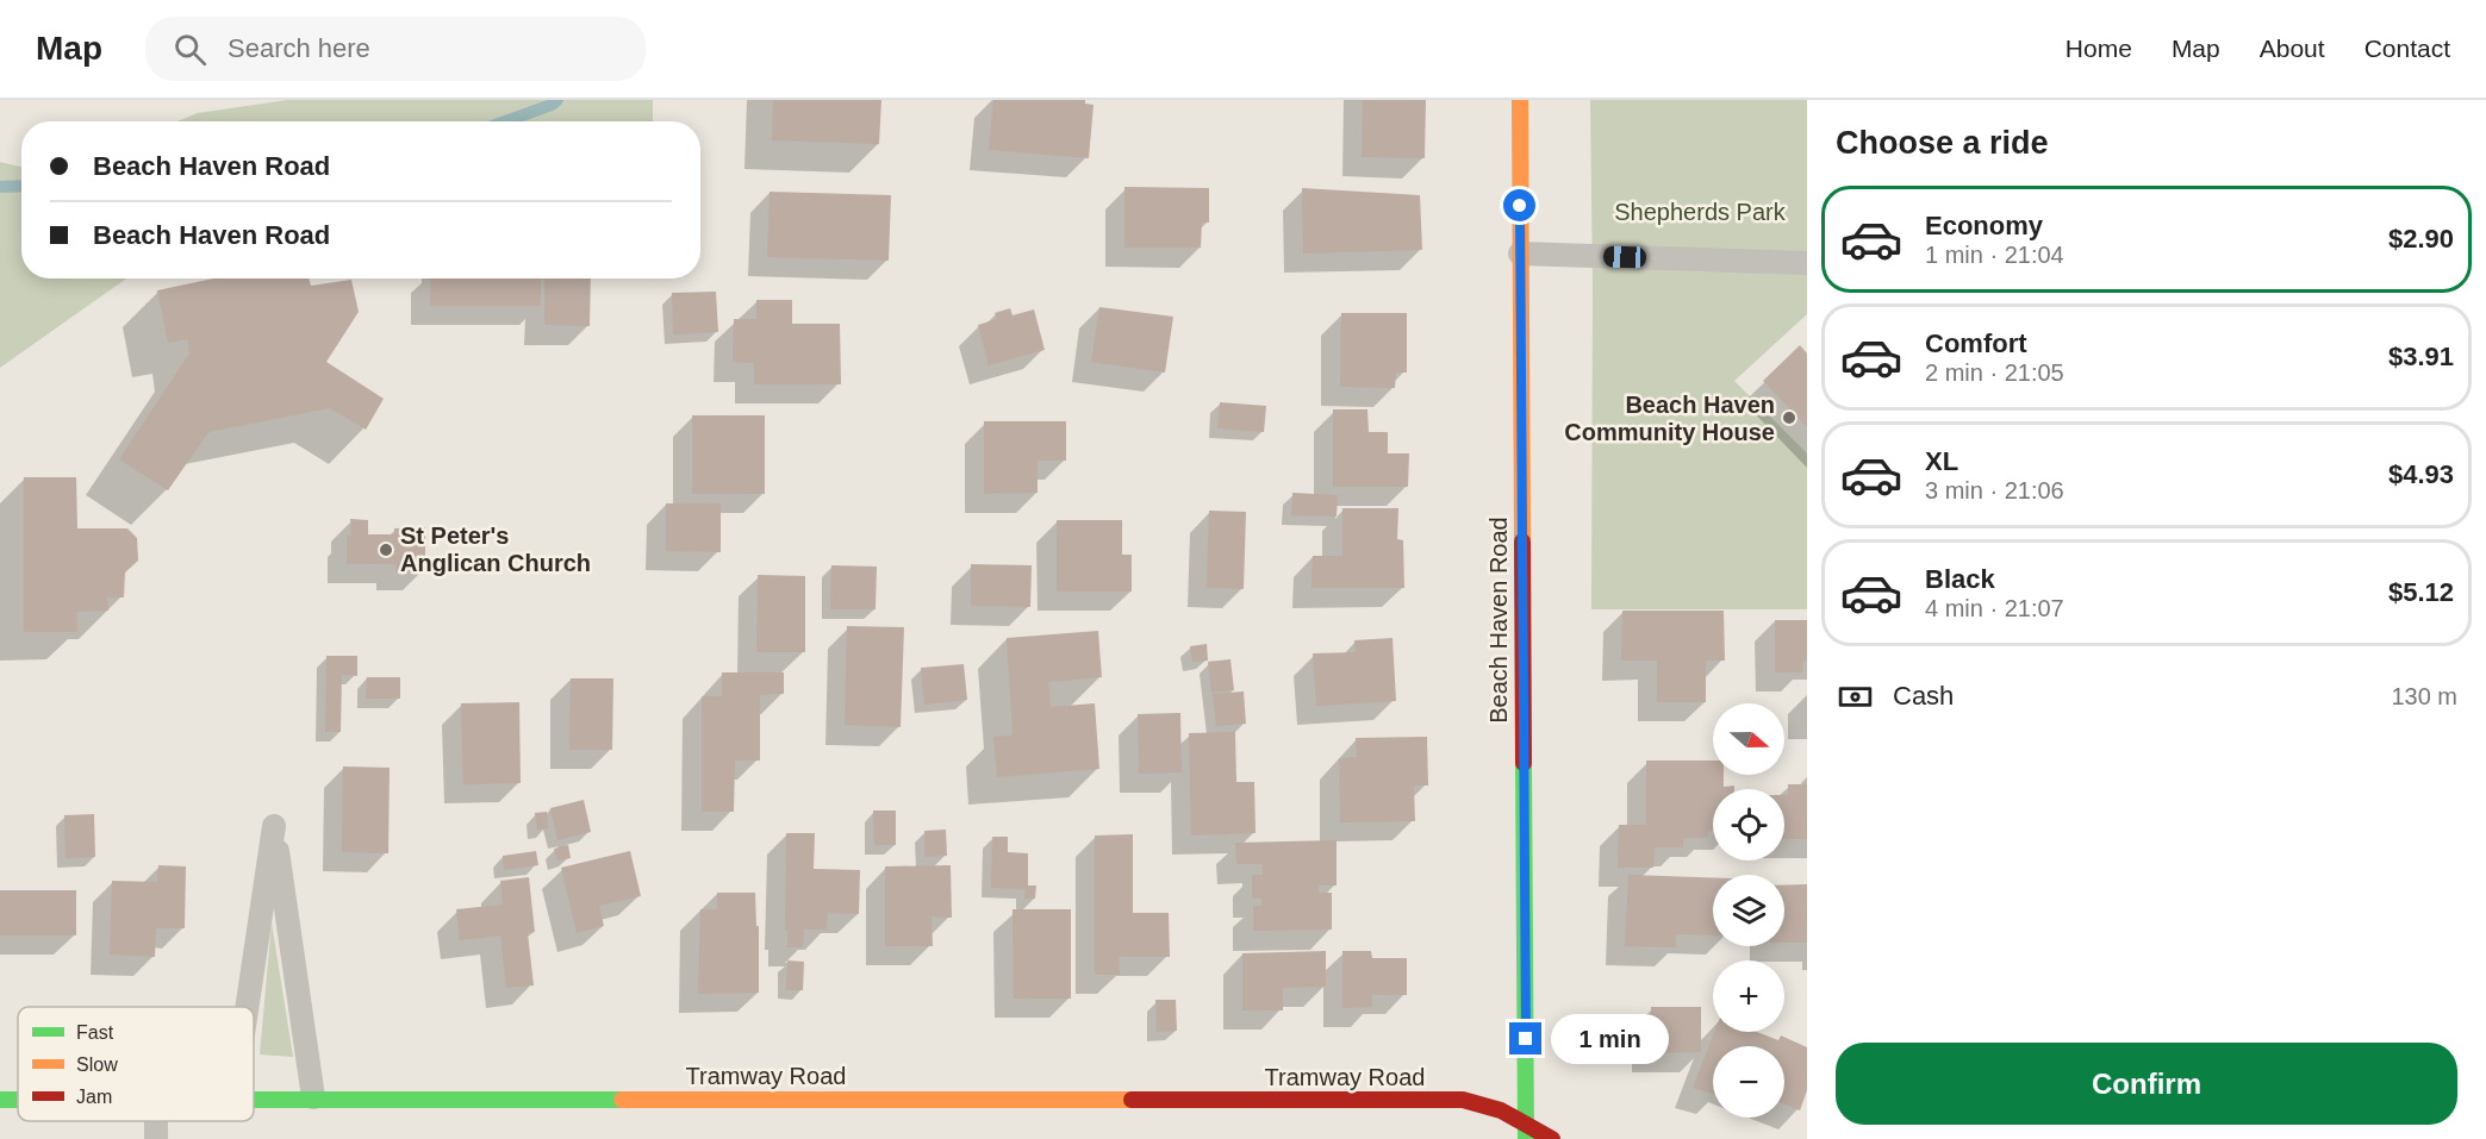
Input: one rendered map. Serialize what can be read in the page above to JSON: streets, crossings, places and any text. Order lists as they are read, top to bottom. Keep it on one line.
{"streets":{"street":["Beach Haven Road","Tramway Road"]},"crossings":[["Beach Haven Road","Tramway Road"]],"parks":["Shepherds Park"],"places":["Beach Haven Community House","St Peter's Anglican Church"],"legend":["Fast","Slow","Jam"],"north":"right","page":{"header":"Map","search":"Search here","nav":["Home","Map","About","Contact"],"heading":"Choose a ride","banner":["Beach Haven Road","Beach Haven Road"],"list":[{"name":"Economy","note":"1 min · 21:04","value":"$2.90"},{"name":"Comfort","note":"2 min · 21:05","value":"$3.91"},{"name":"XL","note":"3 min · 21:06","value":"$4.93"},{"name":"Black","note":"4 min · 21:07","value":"$5.12"}],"pay":["Cash","130 m"],"map_buttons":["+","−"],"bubble":"1 min","buttons":"Confirm"}}
